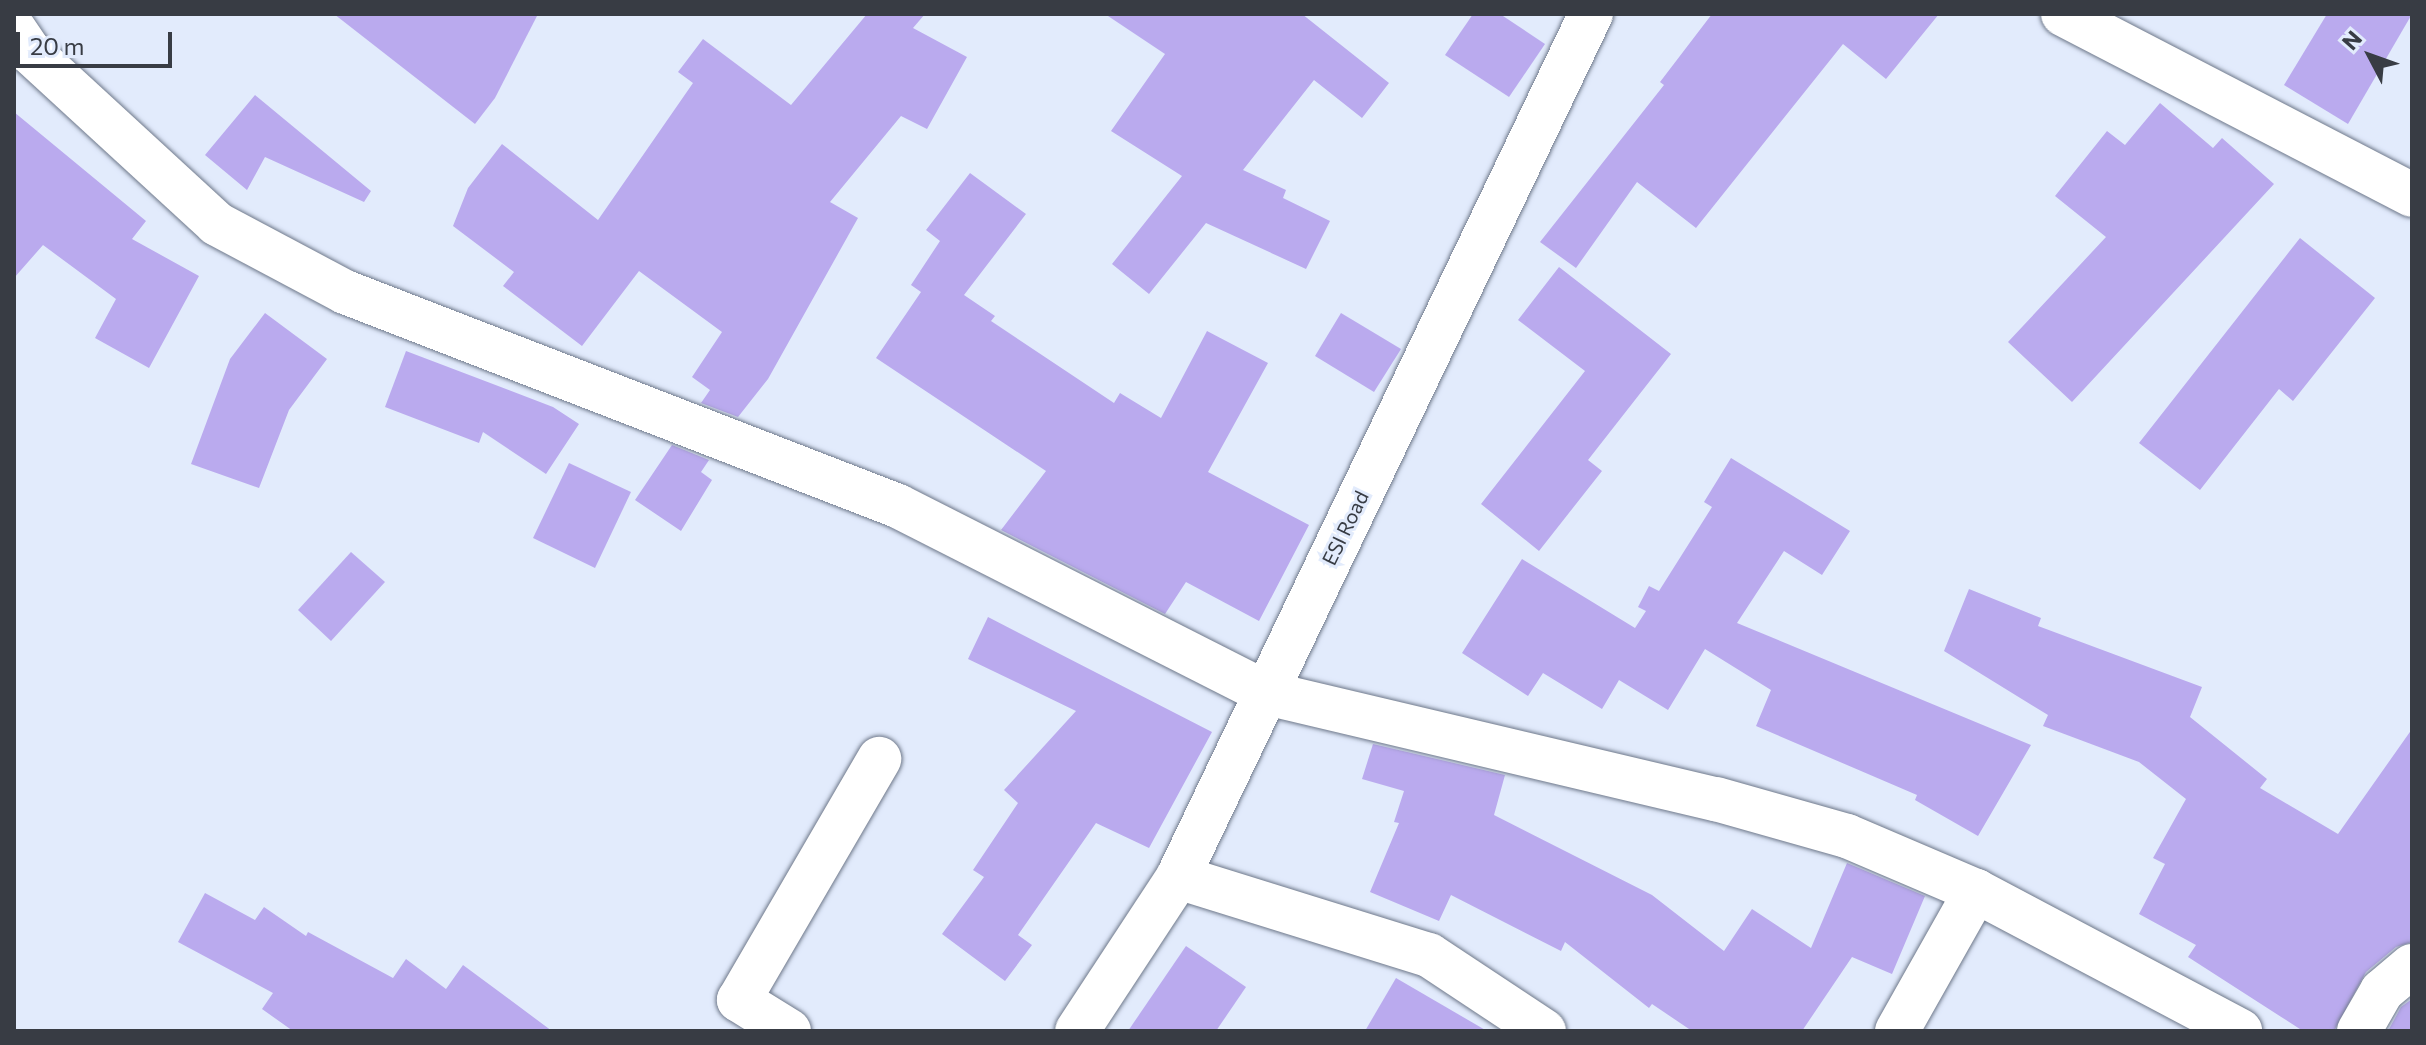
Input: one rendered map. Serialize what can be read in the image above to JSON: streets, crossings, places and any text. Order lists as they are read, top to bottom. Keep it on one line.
{"streets":{"street":["ESI Road"]},"scale_bar":"20 m","north":"top left"}
